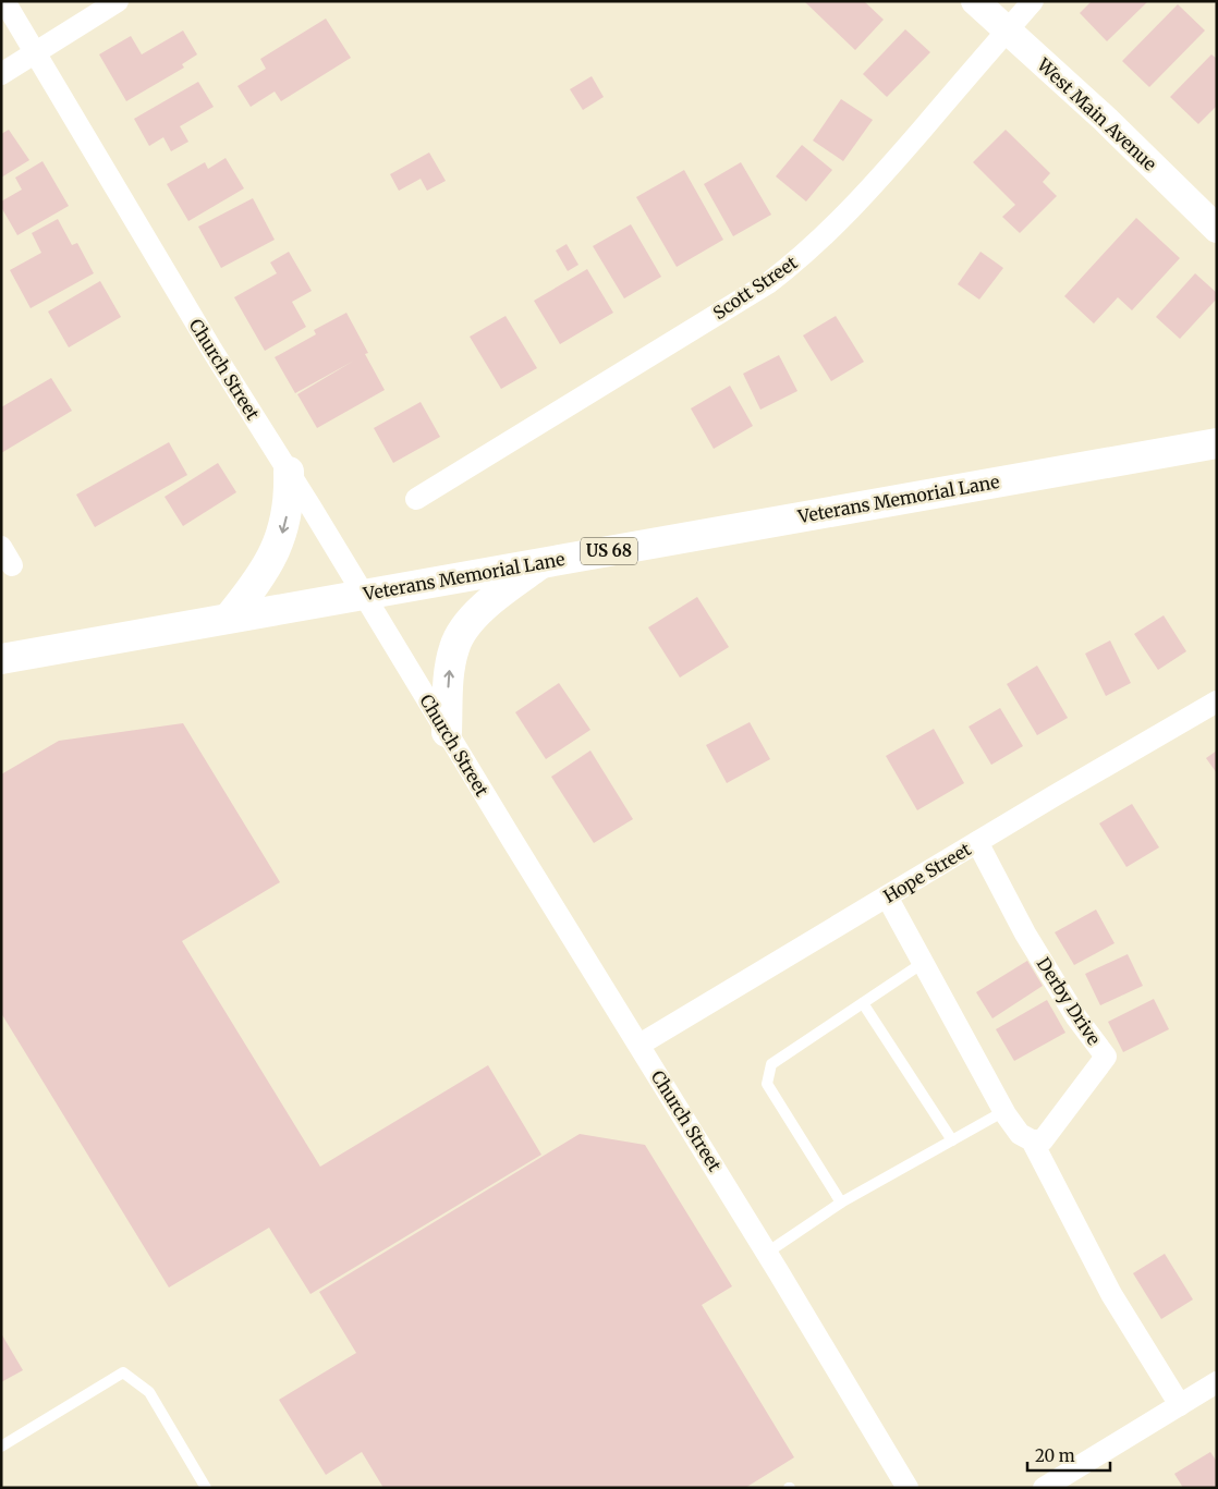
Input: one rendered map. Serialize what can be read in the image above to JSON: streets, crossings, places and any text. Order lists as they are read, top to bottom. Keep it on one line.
{"streets":{"main road":["Veterans Memorial Lane","US 68"],"street":["West Main Avenue","Scott Street","Church Street","Hope Street","Derby Drive"]},"crossings":[["West Main Avenue","Scott Street"],["Church Street","Veterans Memorial Lane"],["Church Street","Hope Street"],["Hope Street","Derby Drive"]],"scale_bar":"20 m"}
